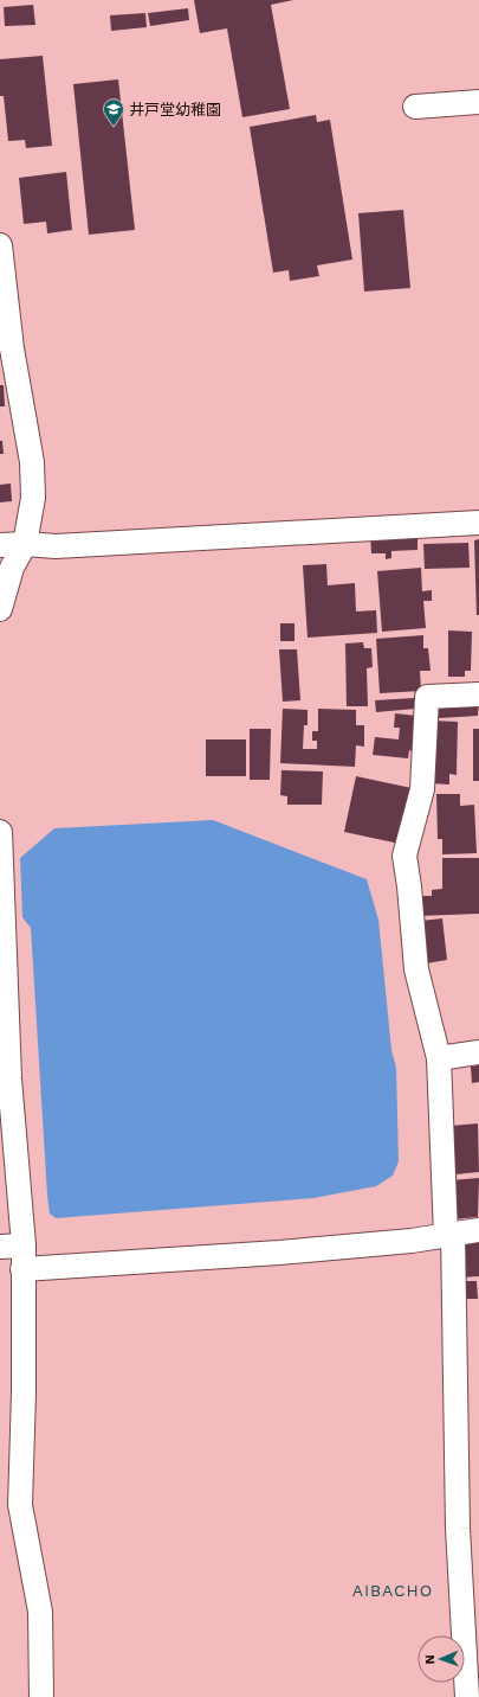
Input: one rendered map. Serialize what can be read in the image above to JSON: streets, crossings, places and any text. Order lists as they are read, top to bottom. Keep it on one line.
{"districts":["AIBACHO"],"places":{"school or university":["井戸堂幼稚園"]},"north":"left"}
